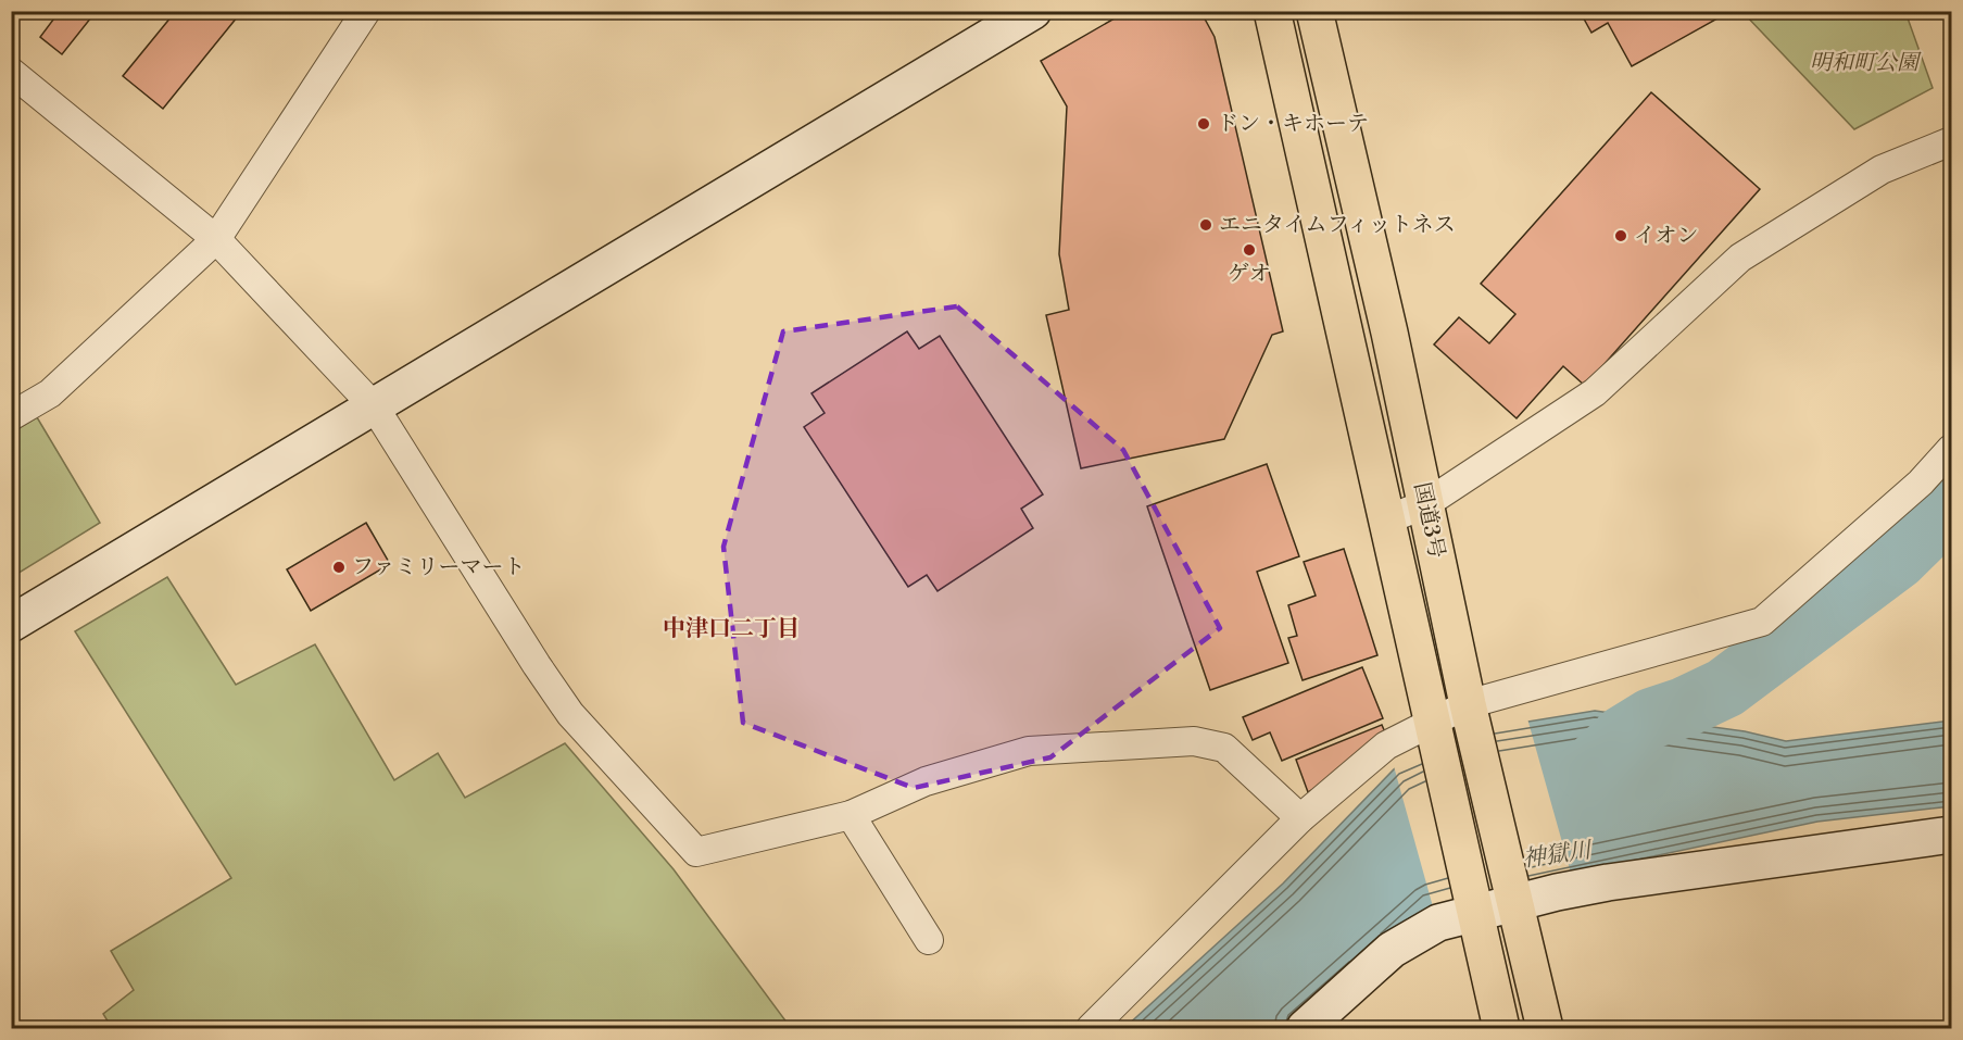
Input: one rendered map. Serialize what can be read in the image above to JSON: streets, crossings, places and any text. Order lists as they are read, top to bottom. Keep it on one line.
{"streets":{"highway":["国道3号"]},"districts":["中津口二丁目"],"water":["神獄川"],"parks":["明和町公園"],"places":["ドン・キホーテ","エニタイムフィットネス","イオン","ゲオ","ファミリーマート"]}
